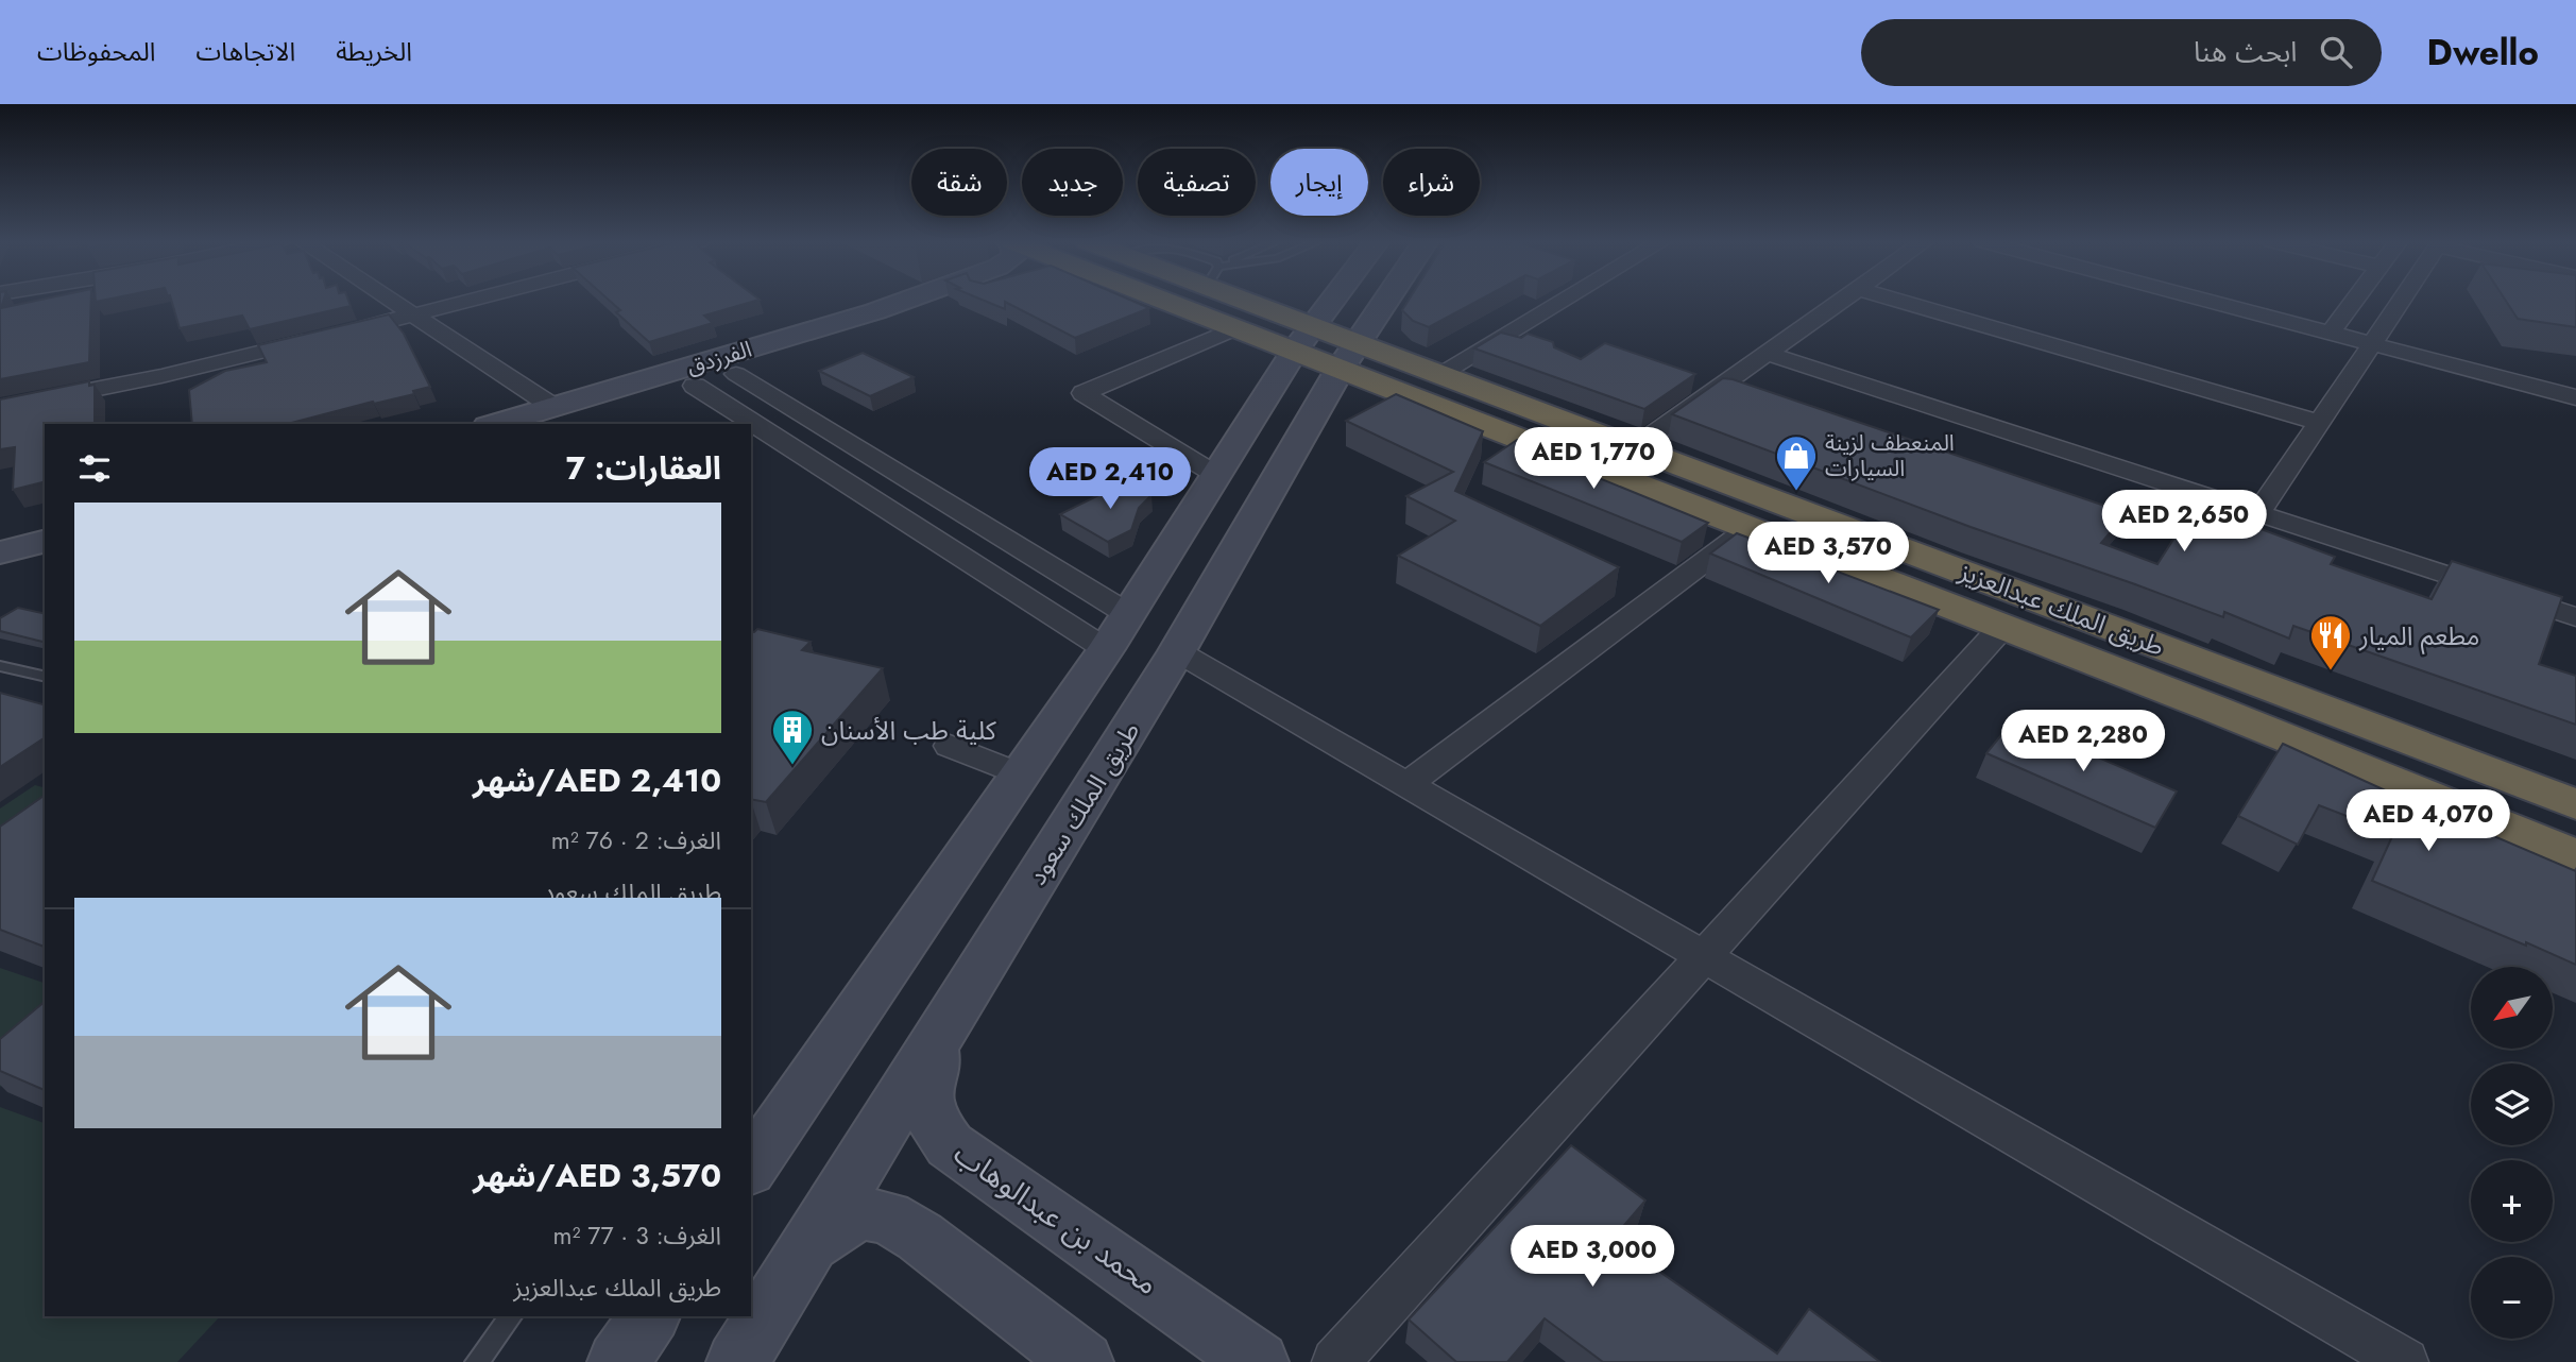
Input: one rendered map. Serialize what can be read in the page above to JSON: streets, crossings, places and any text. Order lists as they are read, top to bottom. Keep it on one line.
{"streets":{"highway":["طريق الملك عبدالعزيز"],"street":["الفرزدق","طريق الملك سعود","محمد بن عبدالوهاب"]},"crossings":[["طريق الملك عبدالعزيز","طريق الملك سعود"],["طريق الملك سعود","محمد بن عبدالوهاب"]],"places":{"shop":["المنعطف لزينة السيارات"],"restaurant":["مطعم الميار"],"building":["كلية طب الأسنان"]},"north":"bottom left","page":{"header":"Dwello","search":"ابحث هنا","nav":["الخريطة","الاتجاهات","المحفوظات"],"chip":["شراء","إيجار","تصفية","جديد","شقة"],"heading":"العقارات: 7","price":["AED 1,770","AED 2,410","AED 2,650","AED 3,570","AED 2,280","AED 4,070","AED 3,000"],"list":[{"name":"AED 2,410/شهر","note":"الغرف: 2 · 76 m² · طريق الملك سعود"},{"name":"AED 3,570/شهر","note":"الغرف: 3 · 77 m² · طريق الملك عبدالعزيز"}],"map_buttons":["+","−"]}}
